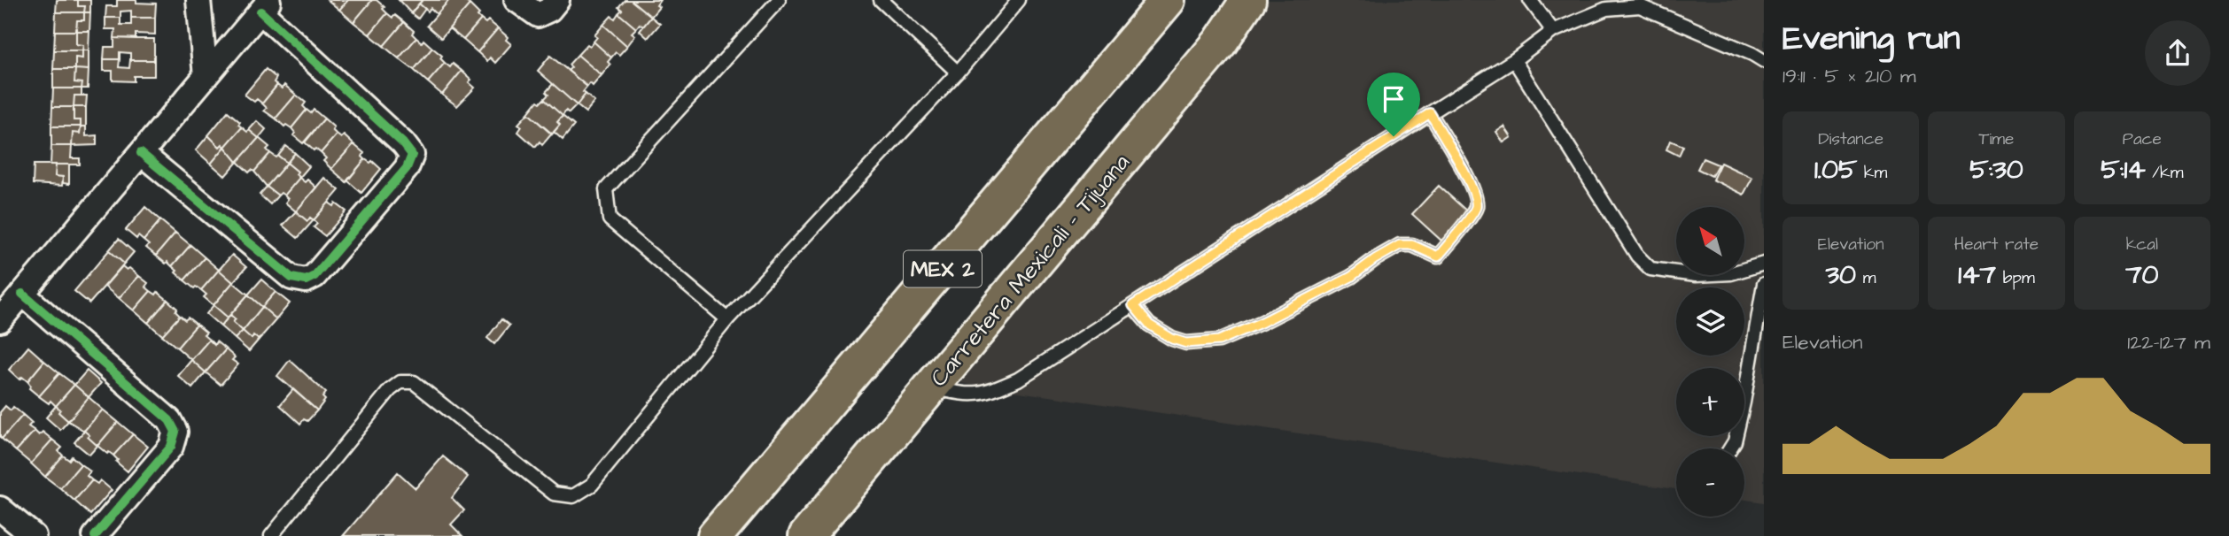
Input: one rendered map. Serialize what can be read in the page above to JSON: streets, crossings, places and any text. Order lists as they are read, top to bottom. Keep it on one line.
{"streets":{"main road":["MEX 2","Carretera Mexicali - Tijuana"]},"north":"top left","page":{"heading":["Evening run","19:11 · 5 × 210 m"],"stats":[["Distance","1.05 km"],["Time","5:30"],["Pace","5:14 /km"],["Elevation","30 m"],["Heart rate","147 bpm"],["kcal","70"]],"map_buttons":["+","−"],"chart":["Elevation","122–127 m"]}}
